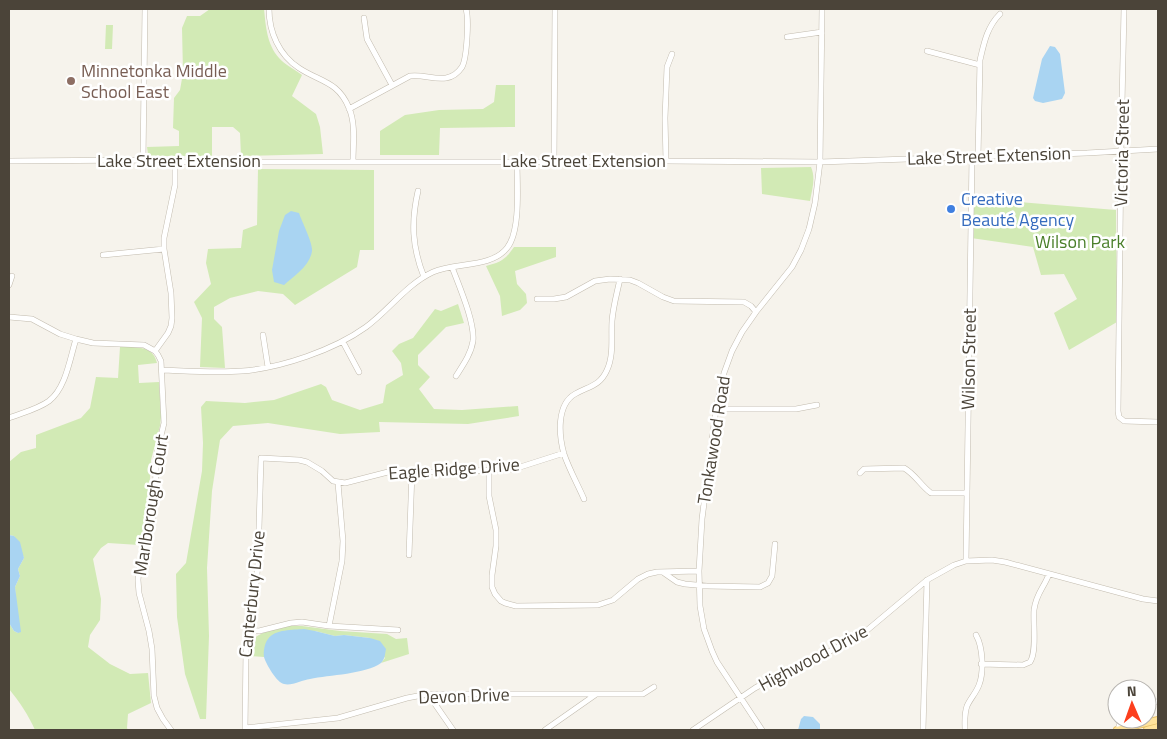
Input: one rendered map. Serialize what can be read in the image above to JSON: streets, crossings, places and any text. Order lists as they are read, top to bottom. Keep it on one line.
{"streets":{"street":["Victoria Street","Lake Street Extension","Wilson Street","Tonkawood Road","Eagle Ridge Drive","Marlborough Court","Canterbury Drive","Highwood Drive","Devon Drive"]},"crossings":[["Victoria Street","Lake Street Extension"],["Lake Street Extension","Wilson Street"],["Lake Street Extension","Tonkawood Road"],["Wilson Street","Highwood Drive"],["Tonkawood Road","Highwood Drive"],["Eagle Ridge Drive","Canterbury Drive"],["Canterbury Drive","Devon Drive"]],"parks":["Wilson Park"],"places":["Minnetonka Middle School East","Creative Beauté Agency"],"north":"top"}
